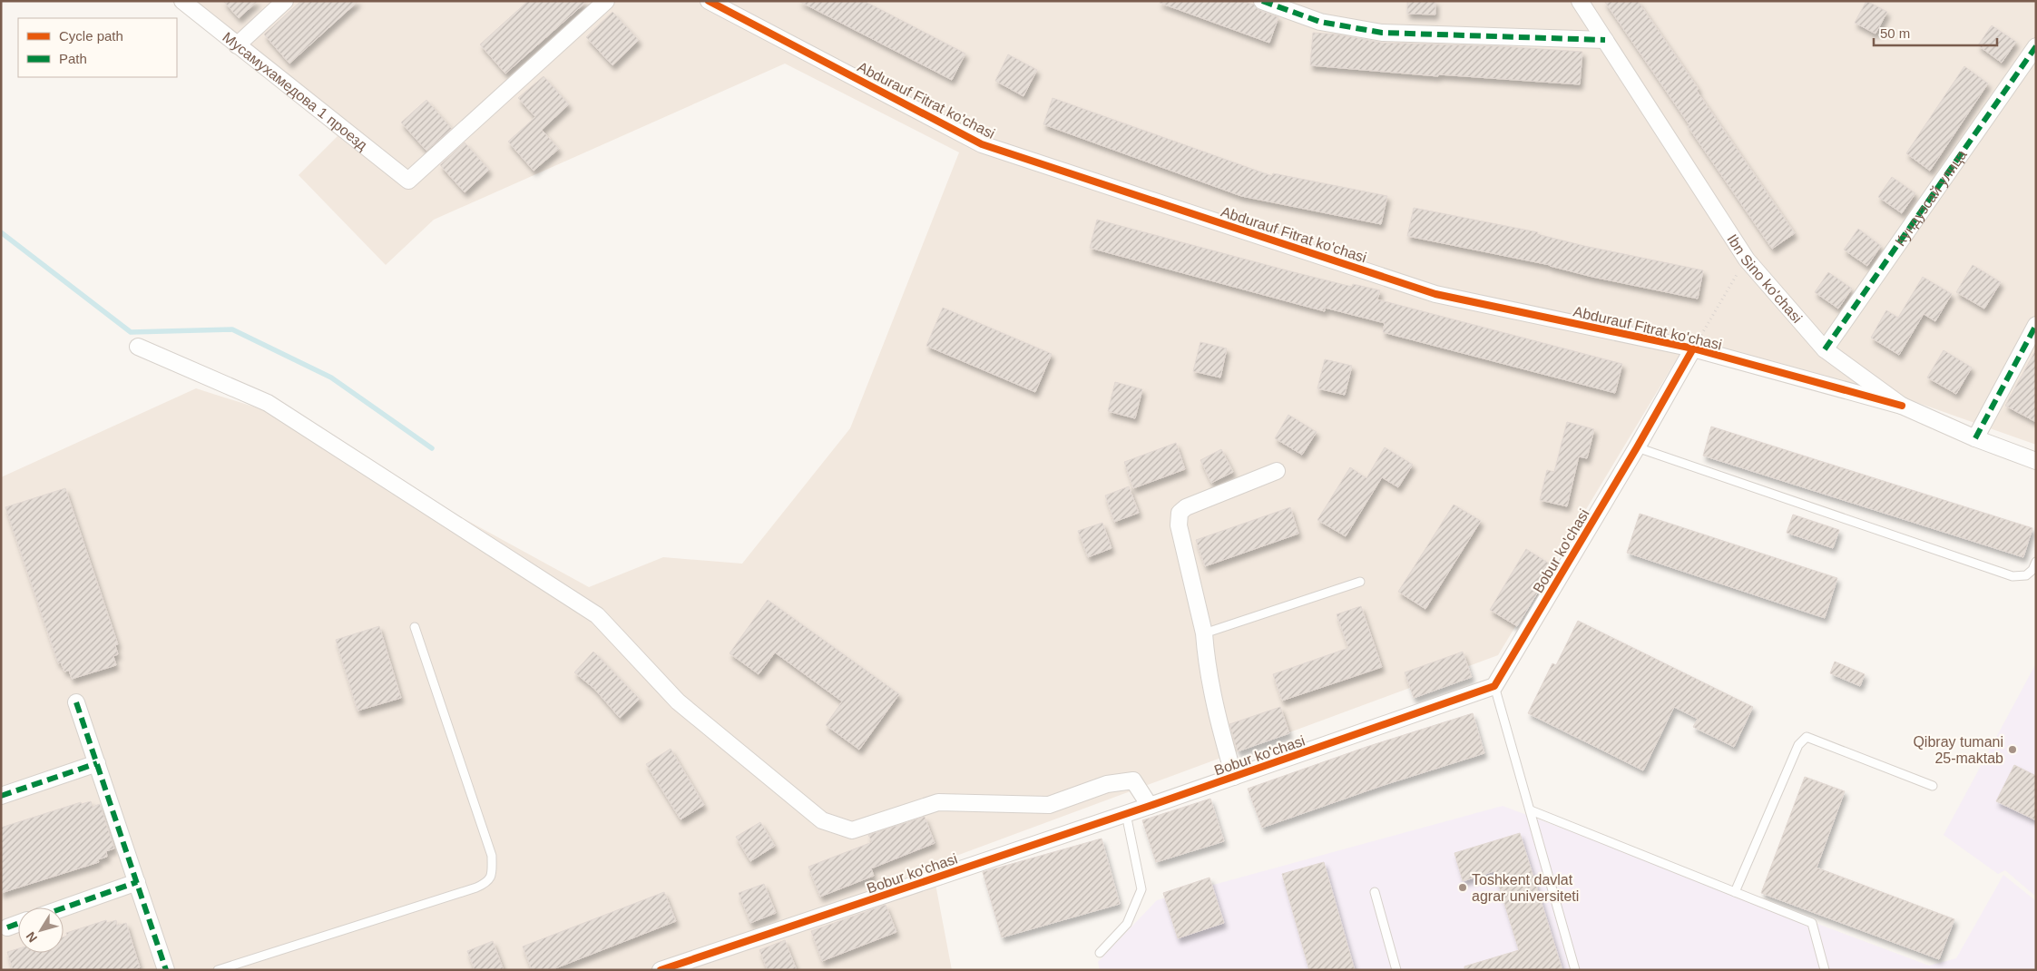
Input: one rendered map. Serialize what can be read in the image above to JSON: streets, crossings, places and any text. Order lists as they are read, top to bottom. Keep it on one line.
{"streets":{"street":["Мусамухамедова 1 проезд","Abdurauf Fitrat ko'chasi","Кундузсай улица","Ibn Sino ko'chasi","Bobur ko'chasi"]},"crossings":[["Abdurauf Fitrat ko'chasi","Ibn Sino ko'chasi"],["Abdurauf Fitrat ko'chasi","Bobur ko'chasi"],["Кундузсай улица","Ibn Sino ko'chasi"]],"places":["Qibray tumani 25-maktab","Toshkent davlat agrar universiteti"],"legend":["Cycle path","Path"],"scale_bar":"50 m","north":"bottom left"}
